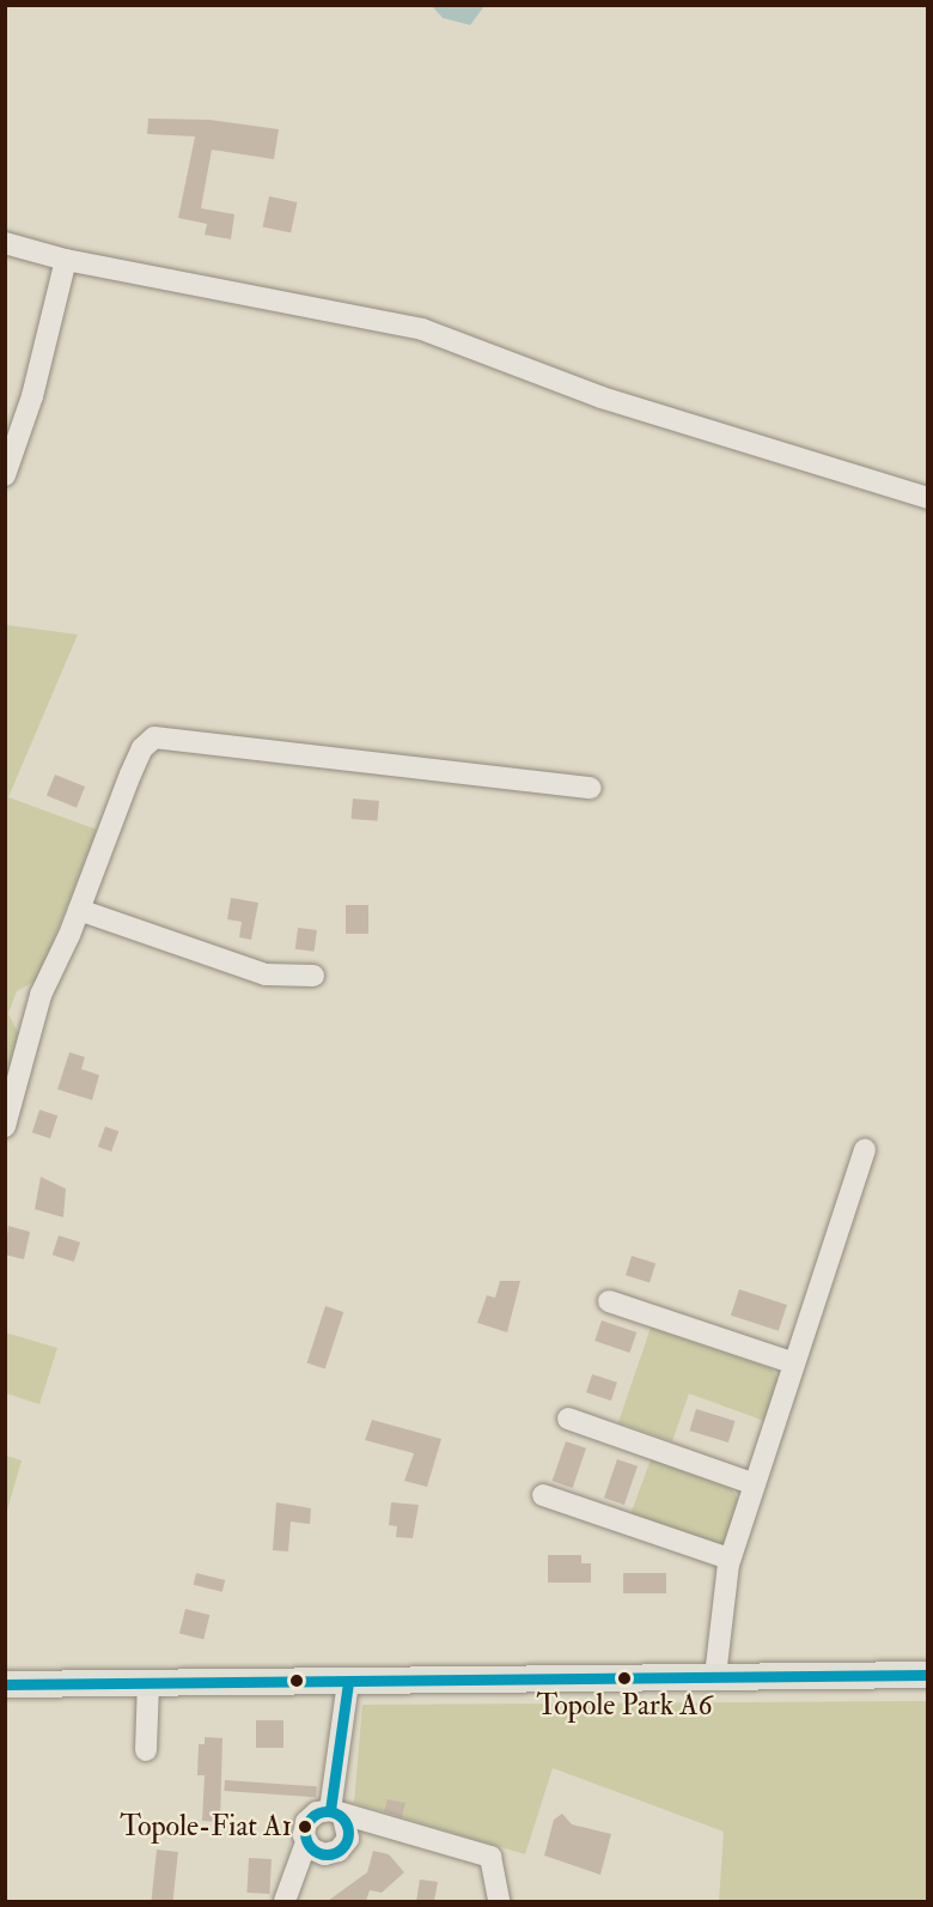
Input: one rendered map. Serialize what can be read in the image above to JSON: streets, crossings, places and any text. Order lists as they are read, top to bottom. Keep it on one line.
{"places":["Topole Park A6","Topole-Fiat A1"]}
